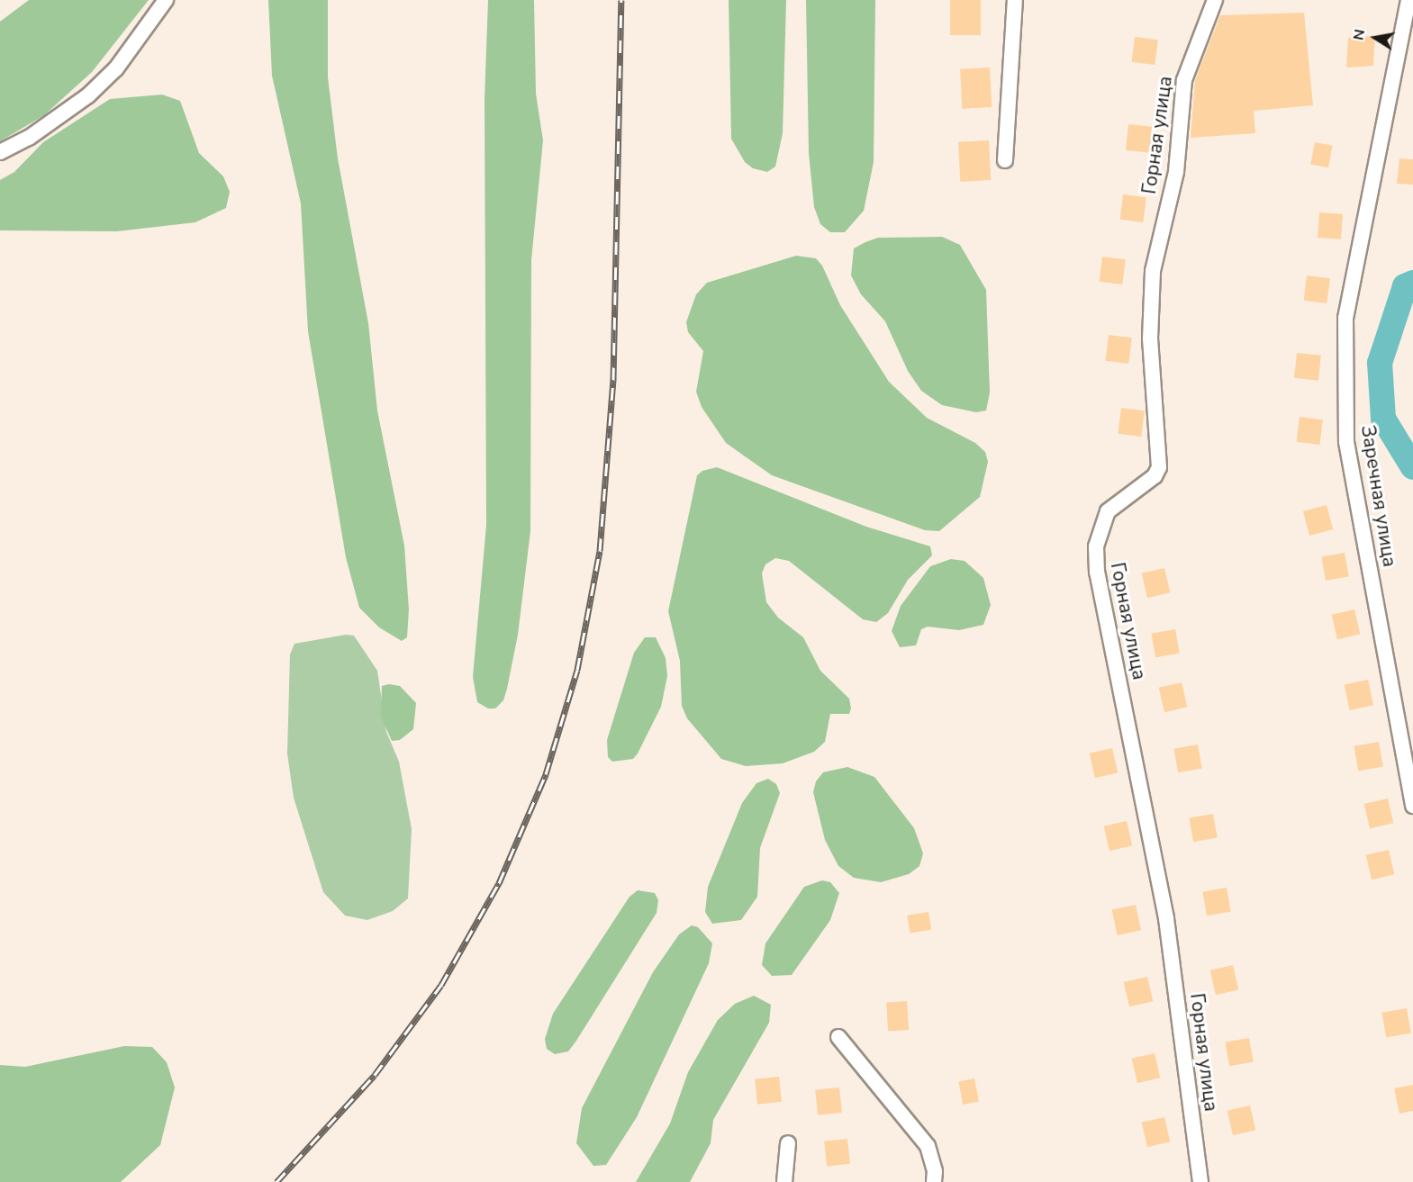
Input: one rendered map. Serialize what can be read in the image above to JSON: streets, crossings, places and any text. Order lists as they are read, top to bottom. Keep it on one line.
{"streets":{"street":["Горная улица","Заречная улица"]},"north":"left"}
